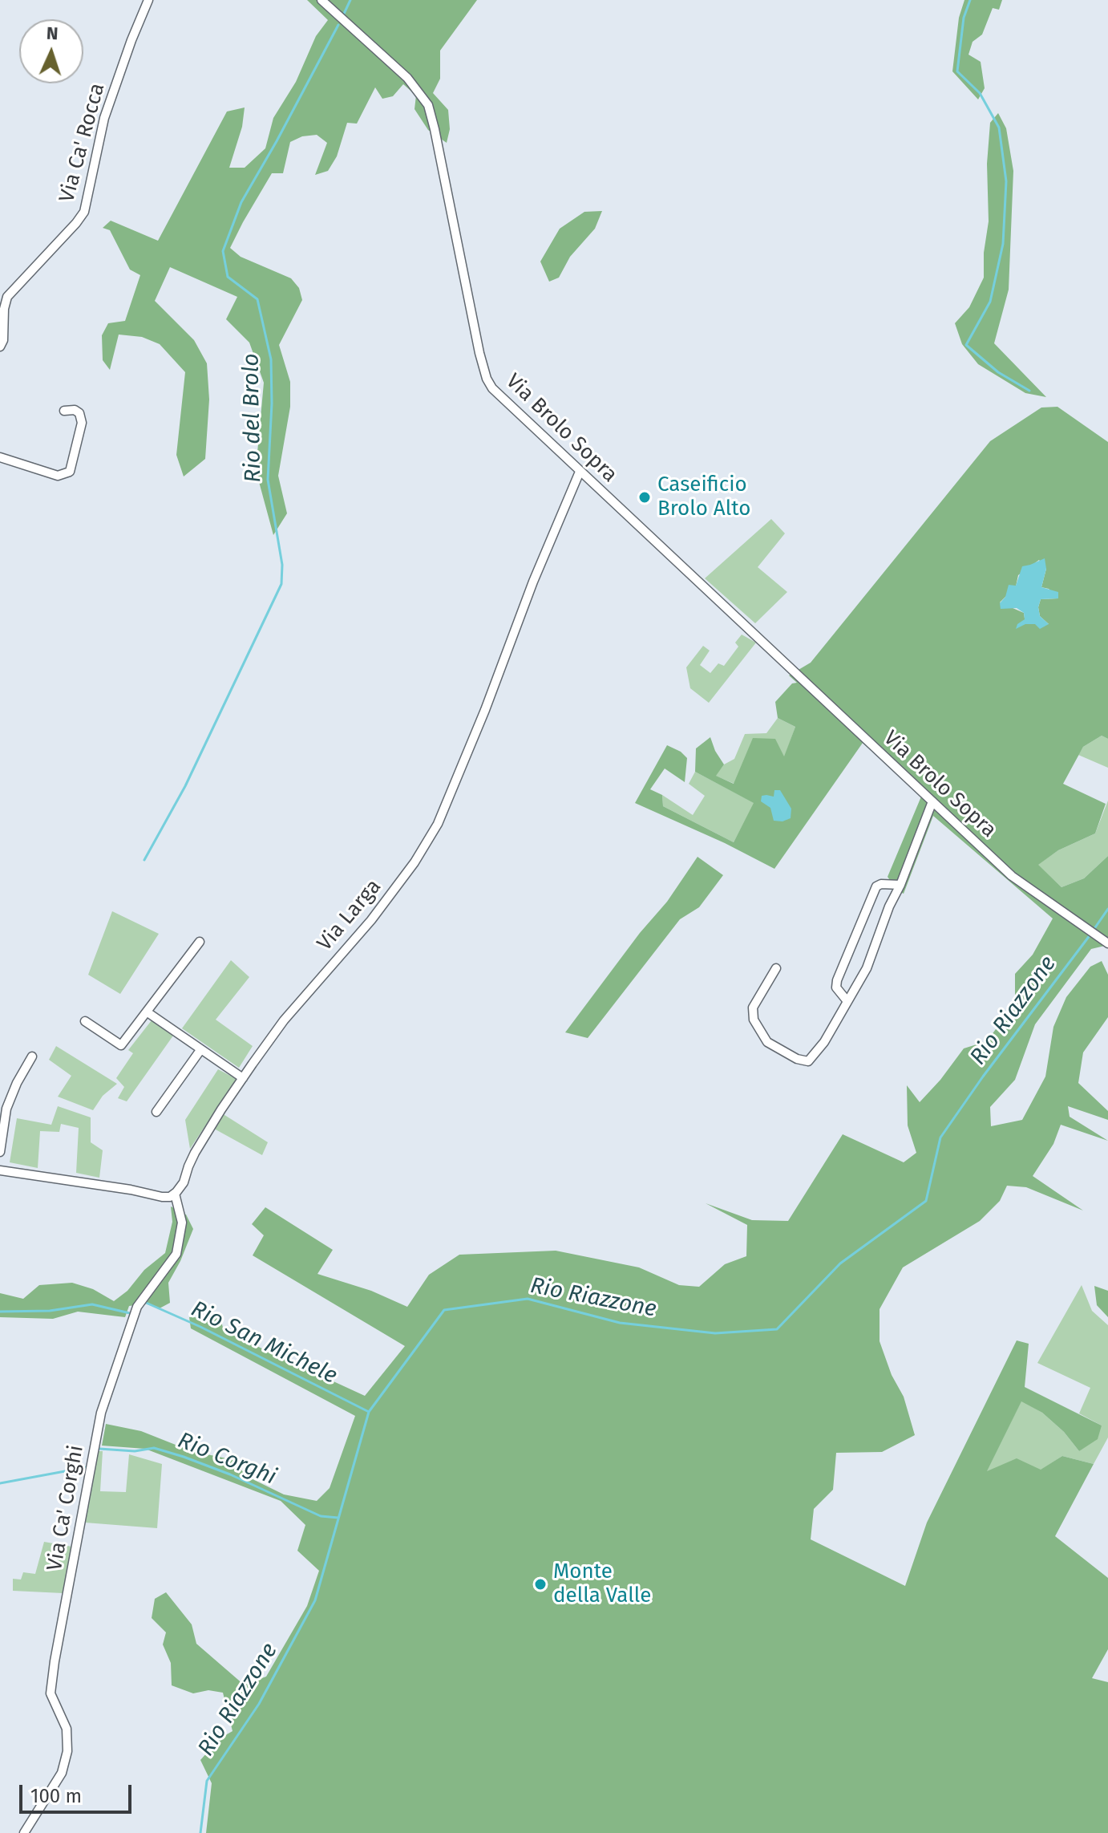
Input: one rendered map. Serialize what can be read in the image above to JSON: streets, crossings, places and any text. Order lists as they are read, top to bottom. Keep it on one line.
{"streets":{"street":["Via Ca' Rocca","Via Brolo Sopra","Via Larga","Via Ca' Corghi"]},"crossings":[["Via Brolo Sopra","Via Larga"],["Via Larga","Via Ca' Corghi"]],"water":["Rio del Brolo","Rio Riazzone","Rio San Michele","Rio Corghi"],"places":["Caseificio Brolo Alto","Monte della Valle"],"scale_bar":"100 m","north":"top"}
